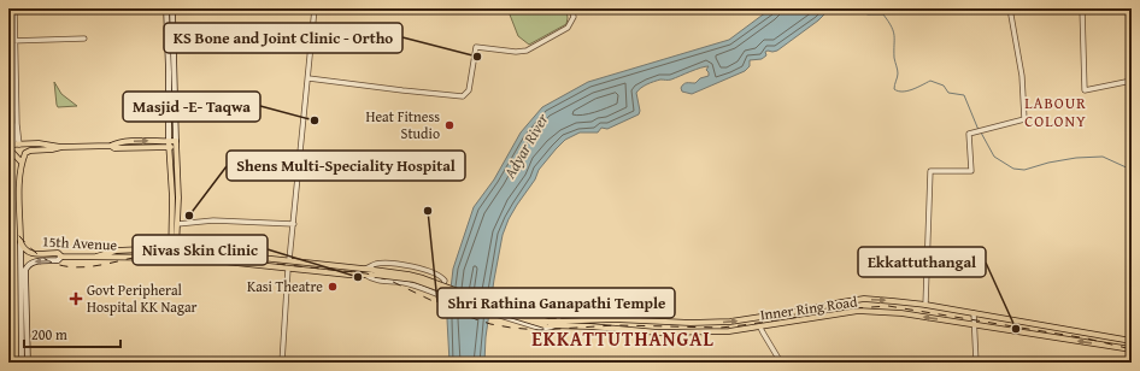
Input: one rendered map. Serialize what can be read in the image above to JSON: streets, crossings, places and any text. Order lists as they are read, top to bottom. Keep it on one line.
{"streets":{"main road":["15th Avenue","Inner Ring Road"]},"districts":["LABOUR COLONY","EKKATTUTHANGAL"],"water":["Adyar River"],"places":{"other":["KS Bone and Joint Clinic - Ortho","Masjid -E- Taqwa","Heat Fitness Studio","Shri Rathina Ganapathi Temple","Shens Multi-Speciality Hospital","Nivas Skin Clinic","Kasi Theatre","Ekkattuthangal"],"health":["Govt Peripheral Hospital KK Nagar"]},"scale_bar":"200 m"}
